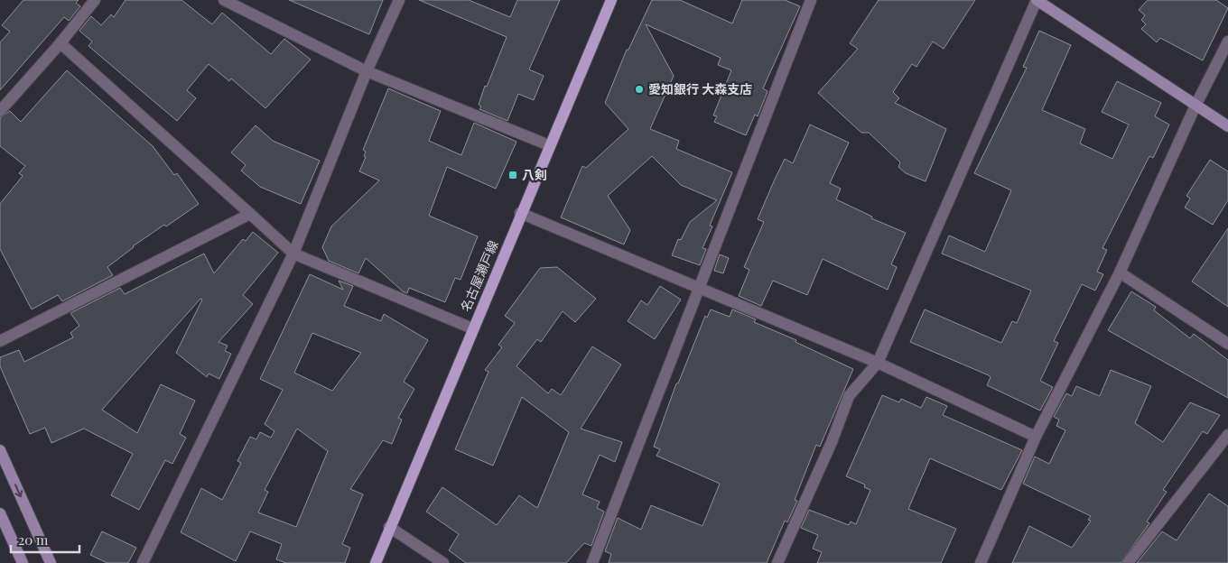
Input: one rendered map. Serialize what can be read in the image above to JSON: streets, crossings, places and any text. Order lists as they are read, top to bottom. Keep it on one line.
{"streets":{"main road":["名古屋瀬戸線"]},"places":{"other":["愛知銀行 大森支店"],"transit":["八剣"]},"scale_bar":"20 m"}
